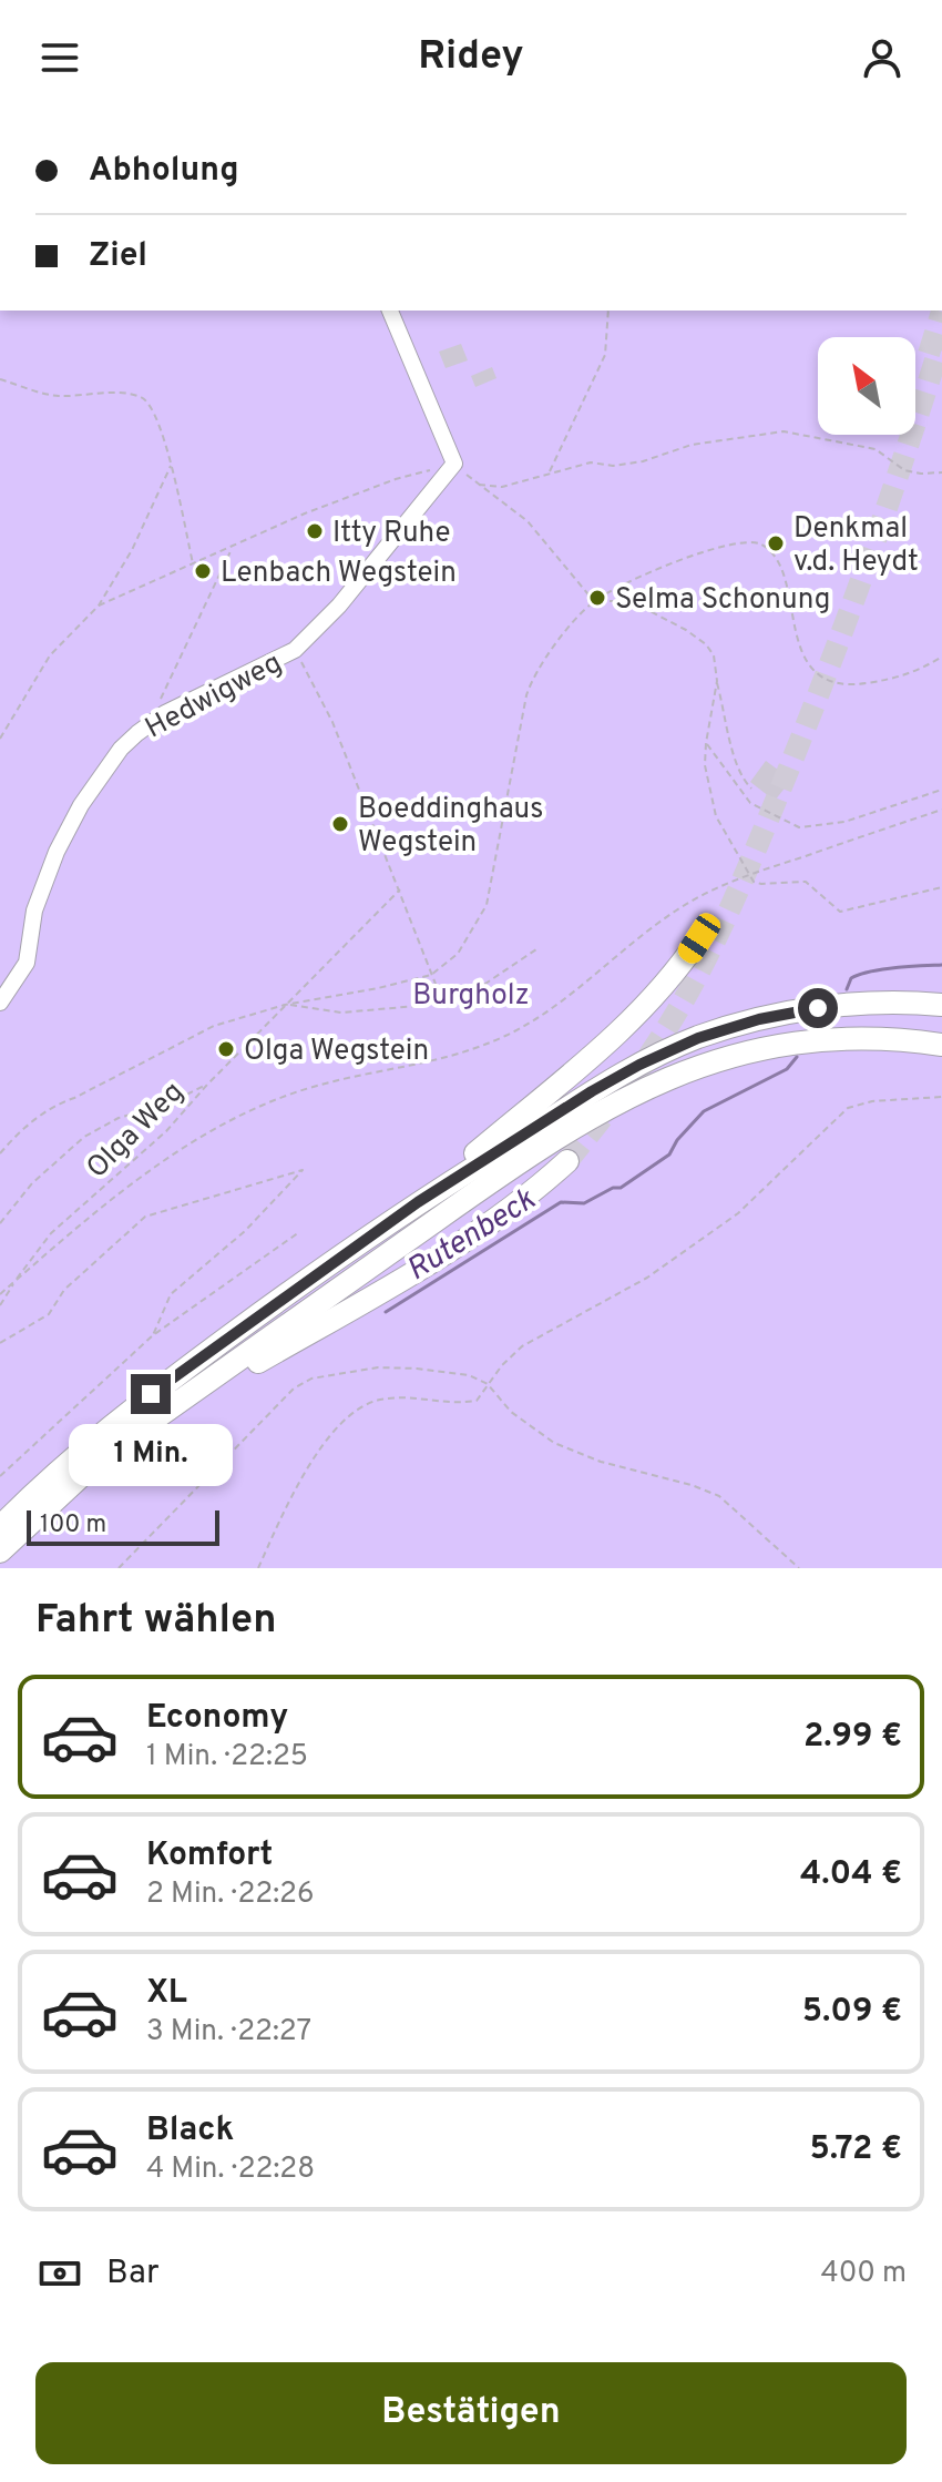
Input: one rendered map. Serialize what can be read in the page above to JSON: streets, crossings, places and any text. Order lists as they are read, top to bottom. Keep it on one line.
{"streets":{"street":["Hedwigweg"],"path":["Olga Weg"]},"water":["Rutenbeck"],"parks":["Burgholz"],"places":["Itty Ruhe","Denkmal v.d. Heydt","Lenbach Wegstein","Selma Schonung","Boeddinghaus Wegstein","Olga Wegstein"],"scale_bar":"100 m","north":"top left","page":{"header":"Ridey","banner":["Abholung","Ziel"],"bubble":"1 Min.","scale":"100 m","heading":"Fahrt wählen","list":[{"name":"Economy","note":"1 Min. · 22:25","value":"2.99 €"},{"name":"Komfort","note":"2 Min. · 22:26","value":"4.04 €"},{"name":"XL","note":"3 Min. · 22:27","value":"5.09 €"},{"name":"Black","note":"4 Min. · 22:28","value":"5.72 €"}],"pay":["Bar","400 m"],"buttons":"Bestätigen"}}
